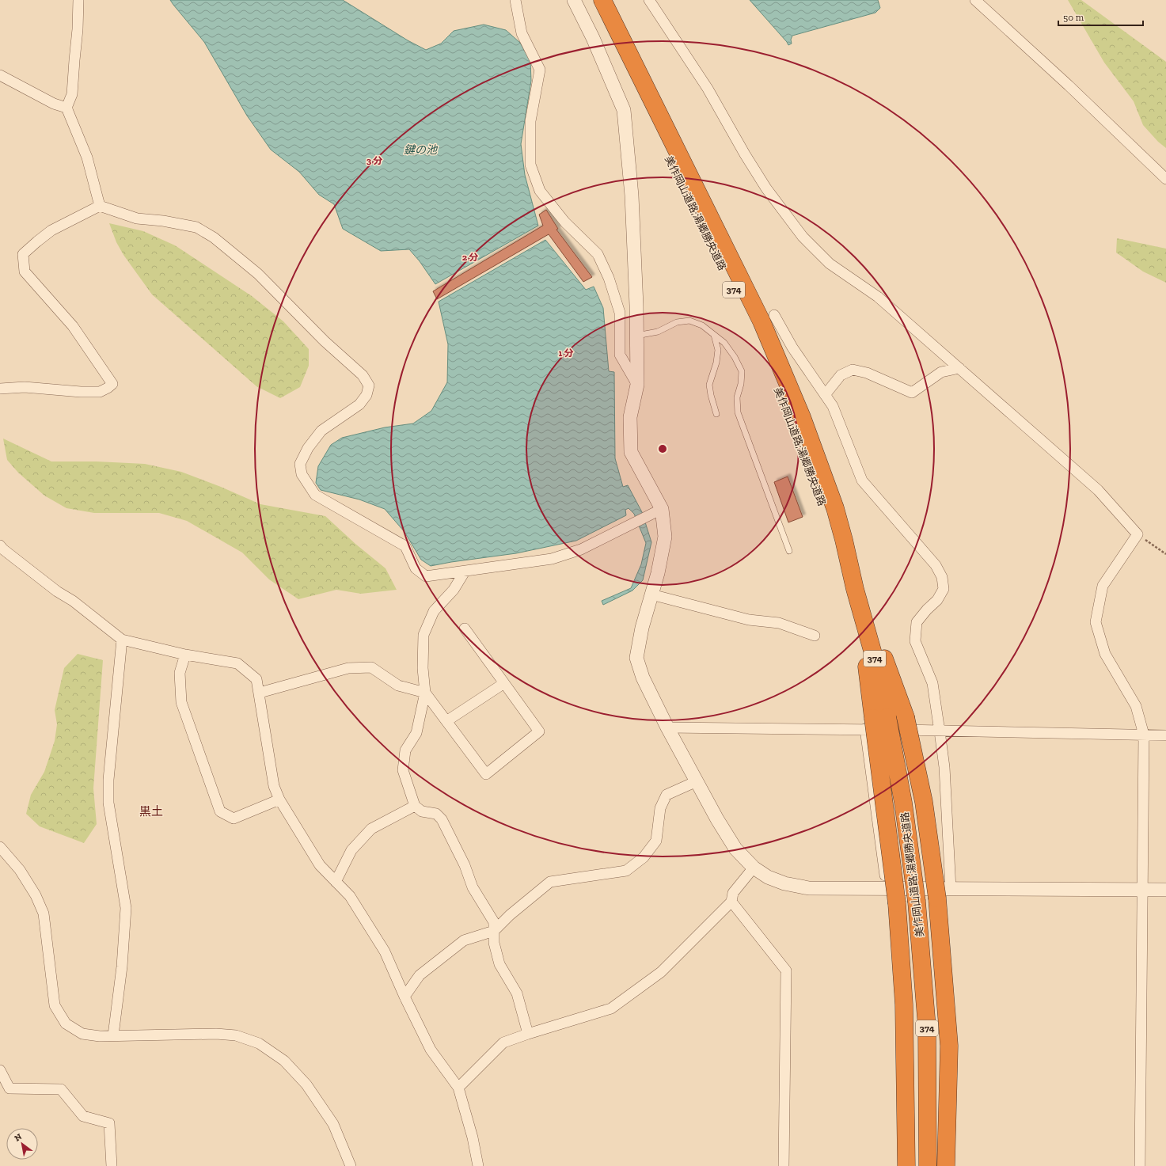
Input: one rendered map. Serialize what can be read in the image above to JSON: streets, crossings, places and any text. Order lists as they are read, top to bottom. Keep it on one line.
{"streets":{"highway":["美作岡山道路;湯郷勝央道路","374"]},"districts":["黒土"],"water":["鍵の池"],"scale_bar":"50 m","north":"top left","rings":["3 分","2 分","1 分"]}
